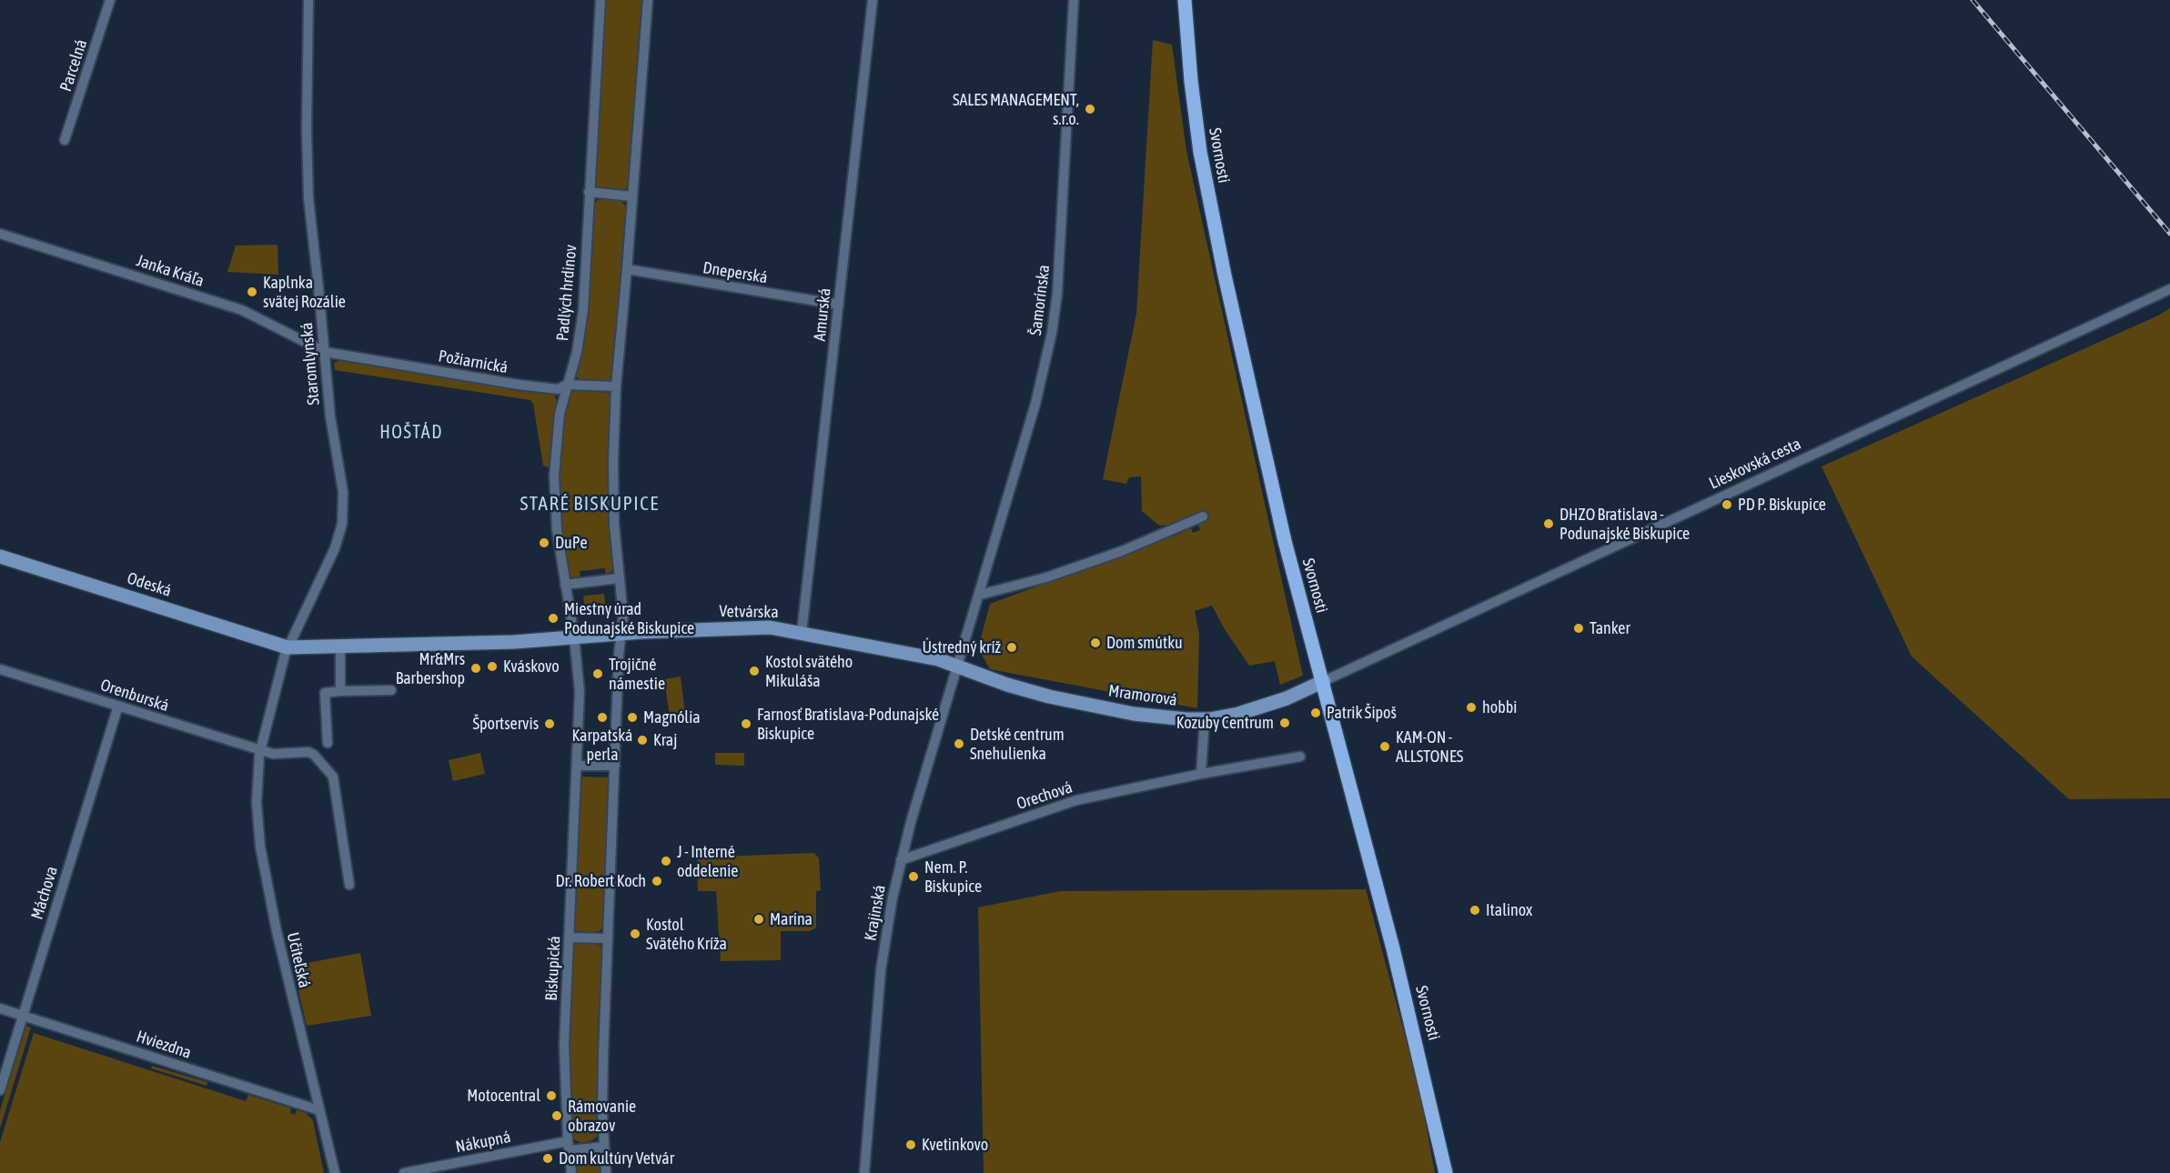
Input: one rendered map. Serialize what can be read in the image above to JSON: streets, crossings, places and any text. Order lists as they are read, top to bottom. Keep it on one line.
{"streets":{"main road":["Svornosti"],"street":["Parcelná","Janka Kráľa","Dneperská","Padlých hrdinov","Šamorínska","Amurská","Požiarnická","Staromlynská","Lieskovská cesta","Odeská","Vetvárska","Orenburská","Mramorová","Orechová","Máchova","Krajinská","Učiteľská","Biskupická","Hviezdna","Nákupná"]},"crossings":[["Svornosti","Lieskovská cesta"],["Svornosti","Mramorová"],["Janka Kráľa","Požiarnická"],["Janka Kráľa","Staromlynská"],["Dneperská","Amurská"],["Padlých hrdinov","Požiarnická"],["Šamorínska","Vetvárska"],["Šamorínska","Mramorová"],["Šamorínska","Krajinská"],["Amurská","Vetvárska"],["Požiarnická","Staromlynská"],["Staromlynská","Odeská"],["Staromlynská","Vetvárska"],["Staromlynská","Učiteľská"],["Lieskovská cesta","Mramorová"],["Odeská","Vetvárska"],["Odeská","Učiteľská"],["Vetvárska","Mramorová"],["Vetvárska","Krajinská"],["Vetvárska","Učiteľská"],["Orenburská","Máchova"],["Orenburská","Učiteľská"],["Mramorová","Krajinská"],["Orechová","Krajinská"],["Máchova","Hviezdna"],["Učiteľská","Hviezdna"],["Biskupická","Nákupná"]],"districts":["HOŠTÁD","STARÉ BISKUPICE"],"places":["SALES MANAGEMENT, s.r.o.","Kaplnka svätej Rozálie","PD P. Biskupice","DHZO Bratislava - Podunajské Biskupice","DuPe","Miestny úrad Podunajské Biskupice","Tanker","Dom smútku","Ústredný kríž","Kváskovo","Mr&Mrs Barbershop","Kostol svätého Mikuláša","Trojičné námestie","hobbi","Patrik Šipoš","Karpatská perla","Magnólia","Kozuby Centrum","Športservis","Farnosť Bratislava-Podunajské Biskupice","Kraj","Detské centrum Snehulienka","KAM-ON - ALLSTONES","J - Interné oddelenie","Nem. P. Biskupice","Dr. Robert Koch","Italinox","Marína","Kostol Svätého Kríža","Motocentral","Rámovanie obrazov","Kvetinkovo","Dom kultúry Vetvár"]}
